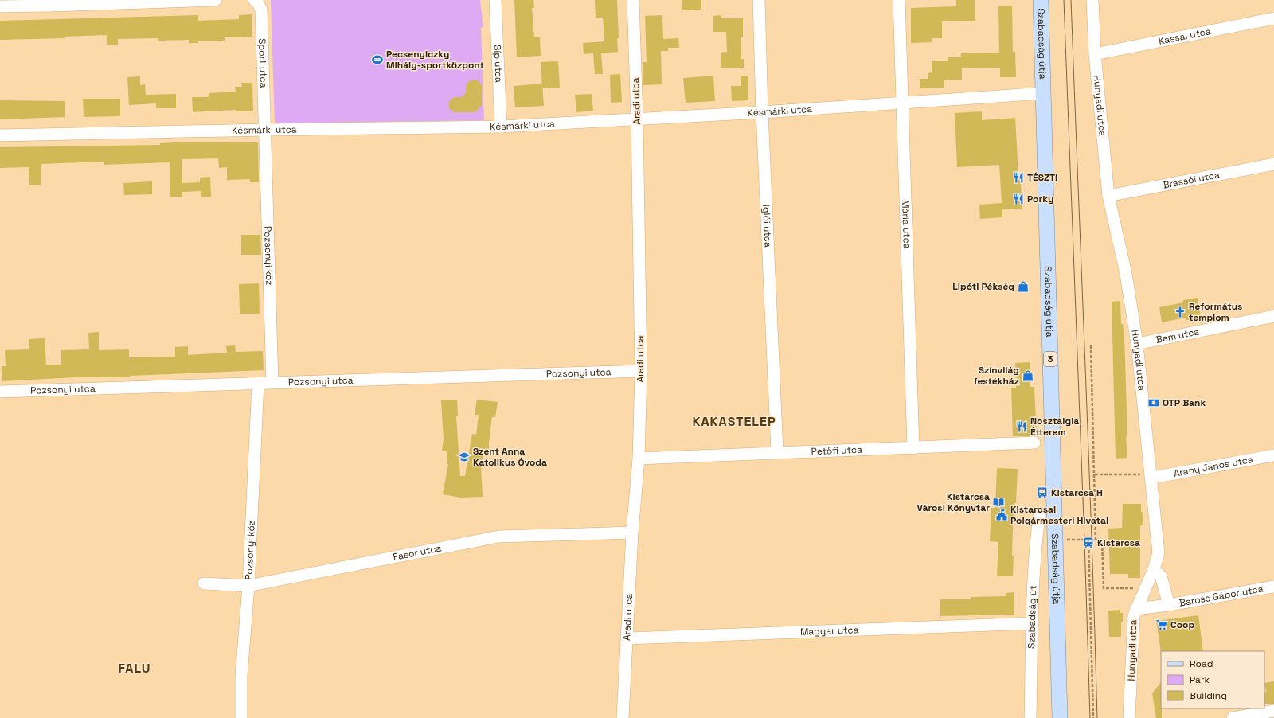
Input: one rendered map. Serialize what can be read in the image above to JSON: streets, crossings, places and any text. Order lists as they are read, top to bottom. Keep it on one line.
{"streets":{"main road":["Szabadság útja","3"],"street":["Kassai utca","Sport utca","Síp utca","Aradi utca","Hunyadi utca","Késmárki utca","Brassói utca","Mária utca","Iglói utca","Pozsonyi köz","Bem utca","Pozsonyi utca","Petőfi utca","Arany János utca","Fasor utca","Baross Gábor utca","Szabadság út","Magyar utca"]},"crossings":[["Kassai utca","Hunyadi utca"],["Szabadság útja","Késmárki utca"],["Sport utca","Késmárki utca"],["Sport utca","Pozsonyi köz"],["Síp utca","Késmárki utca"],["Aradi utca","Késmárki utca"],["Aradi utca","Pozsonyi utca"],["Aradi utca","Petőfi utca"],["Aradi utca","Fasor utca"],["Aradi utca","Magyar utca"],["Hunyadi utca","Brassói utca"],["Hunyadi utca","Bem utca"],["Hunyadi utca","Arany János utca"],["Hunyadi utca","Baross Gábor utca"],["Késmárki utca","Mária utca"],["Késmárki utca","Iglói utca"],["Késmárki utca","Pozsonyi köz"],["Mária utca","Petőfi utca"],["Iglói utca","Petőfi utca"],["Pozsonyi köz","Pozsonyi utca"],["Pozsonyi köz","Fasor utca"],["Szabadság út","Magyar utca"]],"districts":["KAKASTELEP","FALU"],"places":{"sports":["Pecsenyiczky Mihály-sportközpont"],"restaurant":["TÉSZTI","Porky","Nosztalgia Étterem"],"shop":["Lipóti Pékség","Színvilág festékház"],"church":["Református templom"],"bank":["OTP Bank"],"school or university":["Szent Anna Katolikus Óvoda"],"bus stop":["Kistarcsa H"],"library":["Kistarcsa Városi Könyvtár"],"public building":["Kistarcsai Polgármesteri Hivatal"],"station":["Kistarcsa"],"supermarket":["Coop"]},"legend":["Road","Park","Building"]}
